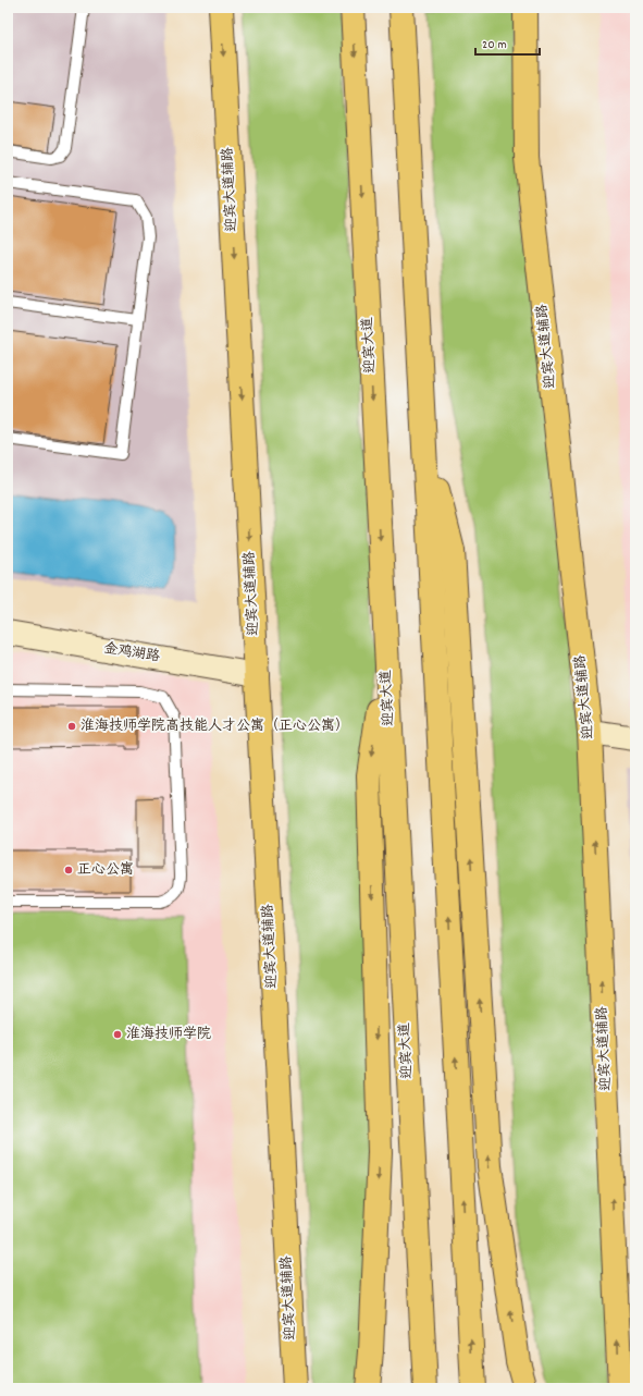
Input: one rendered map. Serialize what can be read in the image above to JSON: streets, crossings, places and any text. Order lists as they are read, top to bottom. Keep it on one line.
{"streets":{"main road":["迎宾大道辅路","迎宾大道"],"street":["金鸡湖路"]},"crossings":[["迎宾大道辅路","金鸡湖路"]],"places":["淮海技师学院高技能人才公寓（正心公寓）","正心公寓","淮海技师学院"],"scale_bar":"20 m"}
